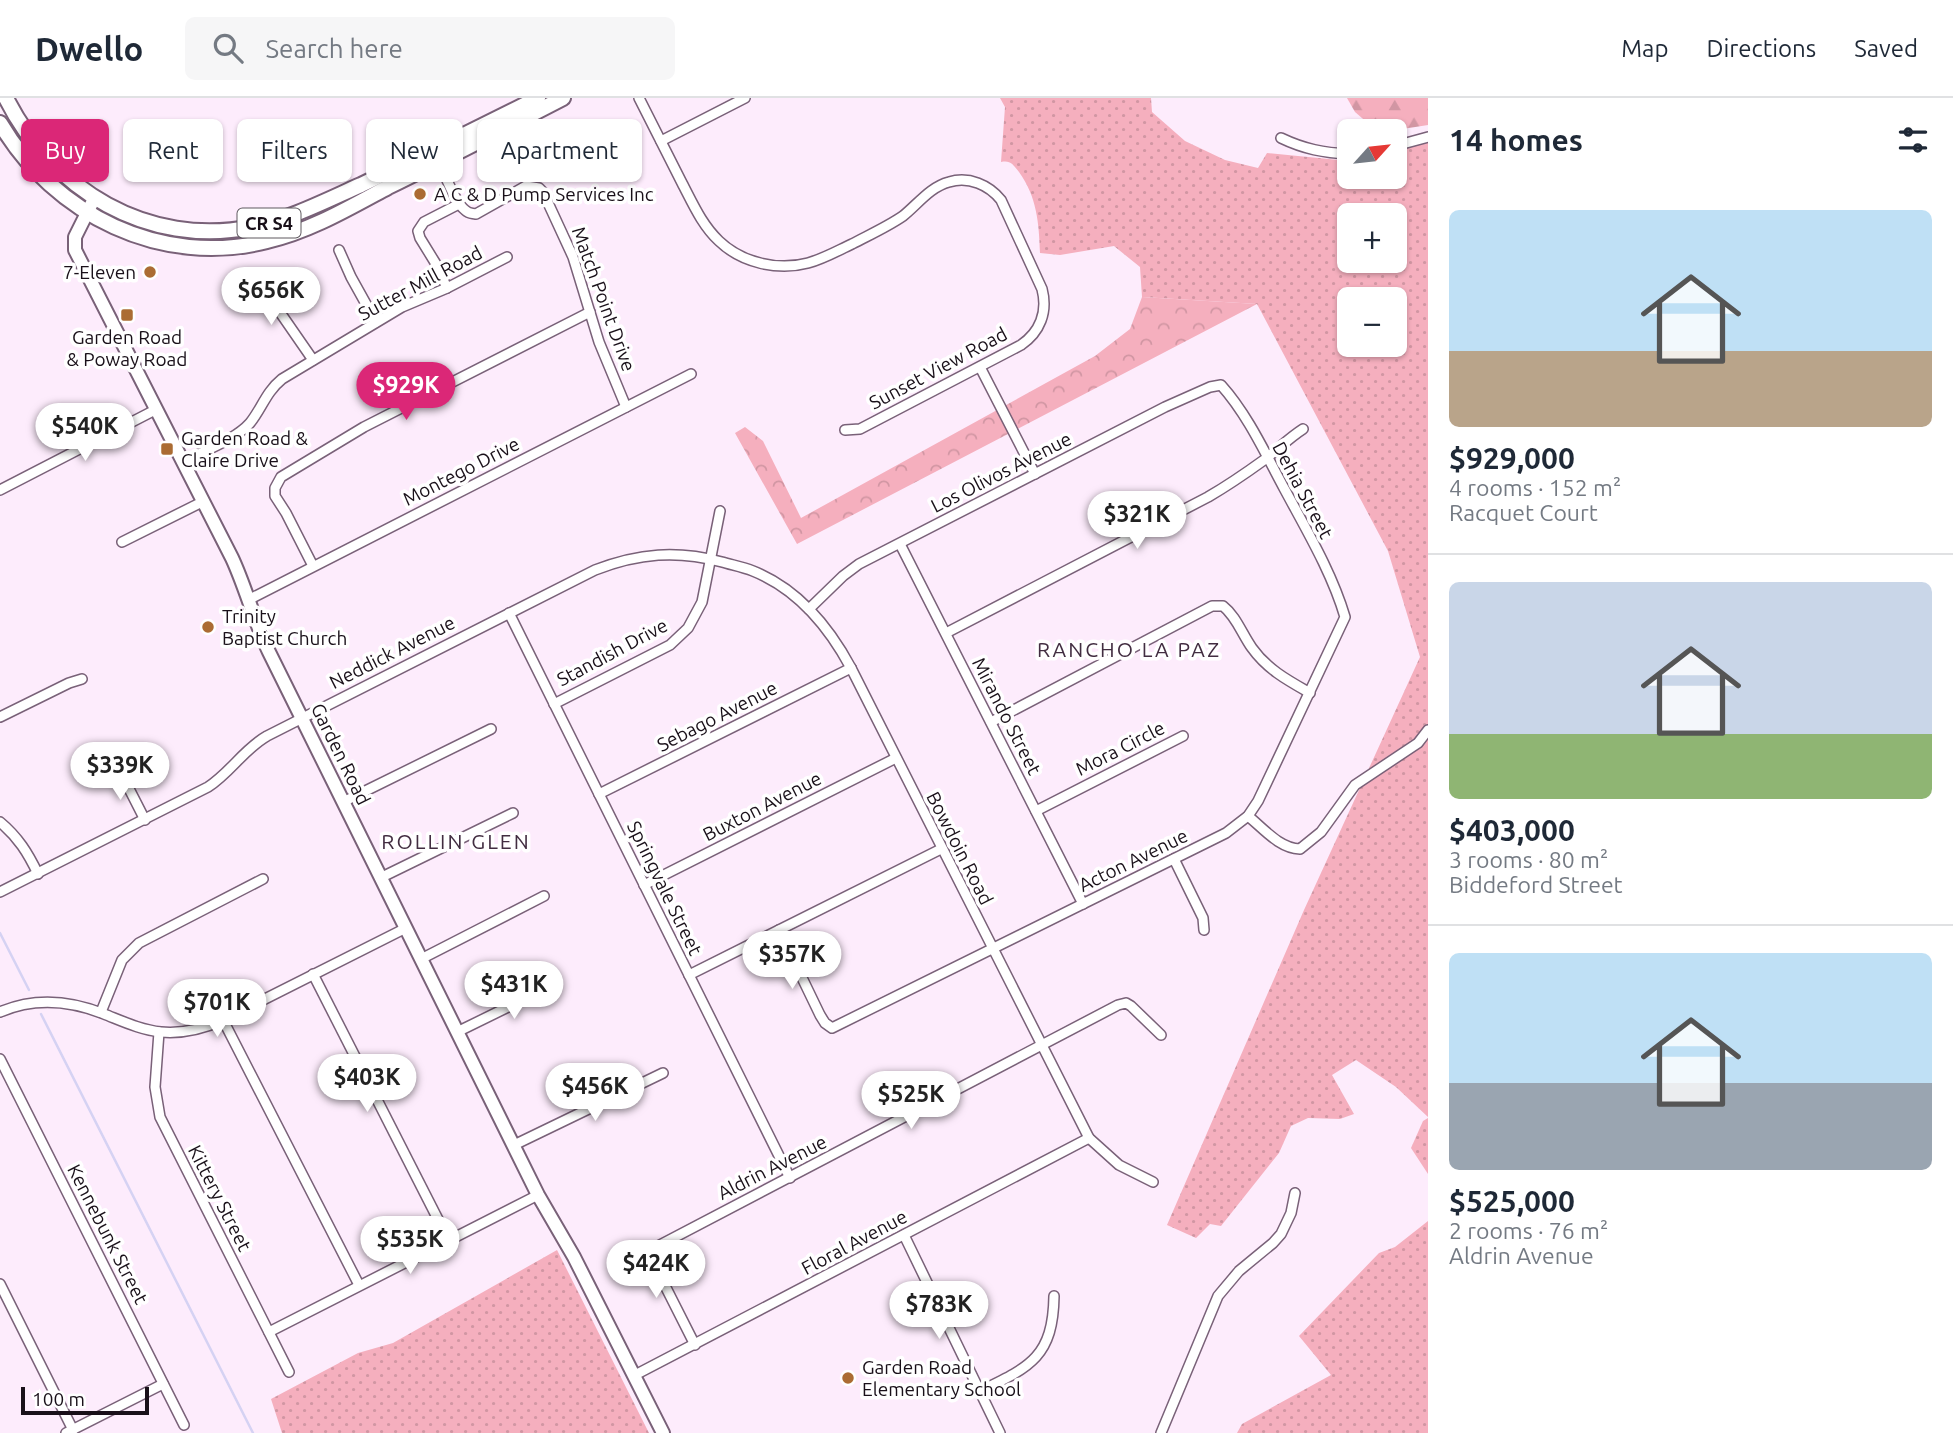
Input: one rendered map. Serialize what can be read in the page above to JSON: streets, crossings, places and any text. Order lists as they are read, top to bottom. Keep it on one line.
{"streets":{"main road":["CR S4"],"street":["Sutter Mill Road","Match Point Drive","Sunset View Road","Montego Drive","Los Olivos Avenue","Dehia Street","Neddick Avenue","Standish Drive","Sebago Avenue","Mirando Street","Mora Circle","Garden Road","Buxton Avenue","Bowdoin Road","Acton Avenue","Springvale Street","Aldrin Avenue","Kittery Street","Kennebunk Street","Floral Avenue"]},"crossings":[["CR S4","Garden Road"],["Sutter Mill Road","Garden Road"],["Match Point Drive","Montego Drive"],["Montego Drive","Garden Road"],["Los Olivos Avenue","Dehia Street"],["Los Olivos Avenue","Mirando Street"],["Los Olivos Avenue","Bowdoin Road"],["Dehia Street","Acton Avenue"],["Neddick Avenue","Standish Drive"],["Neddick Avenue","Garden Road"],["Neddick Avenue","Bowdoin Road"],["Neddick Avenue","Springvale Street"],["Standish Drive","Bowdoin Road"],["Standish Drive","Springvale Street"],["Sebago Avenue","Bowdoin Road"],["Sebago Avenue","Springvale Street"],["Mirando Street","Mora Circle"],["Mirando Street","Acton Avenue"],["Garden Road","Floral Avenue"],["Buxton Avenue","Bowdoin Road"],["Buxton Avenue","Springvale Street"],["Bowdoin Road","Acton Avenue"],["Bowdoin Road","Aldrin Avenue"],["Bowdoin Road","Floral Avenue"],["Springvale Street","Aldrin Avenue"],["Aldrin Avenue","Floral Avenue"]],"districts":["RANCHO LA PAZ","ROLLIN GLEN"],"places":{"other":["A C & D Pump Services Inc","7-Eleven","Trinity Baptist Church","Garden Road Elementary School"],"transit":["Garden Road & Poway Road","Garden Road & Claire Drive"]},"scale_bar":"100 m","north":"top right","page":{"header":"Dwello","search":"Search here","nav":["Map","Directions","Saved"],"heading":"14 homes","map_buttons":["+","−"],"chip":["Buy","Rent","Filters","New","Apartment"],"list":[{"name":"$929,000","note":"4 rooms · 152 m² · Racquet Court"},{"name":"$403,000","note":"3 rooms · 80 m² · Biddeford Street"},{"name":"$525,000","note":"2 rooms · 76 m² · Aldrin Avenue"}],"price":["$656K","$929K","$540K","$321K","$339K","$357K","$431K","$701K","$403K","$456K","$525K","$535K","$424K","$783K"],"scale":"100 m"}}
